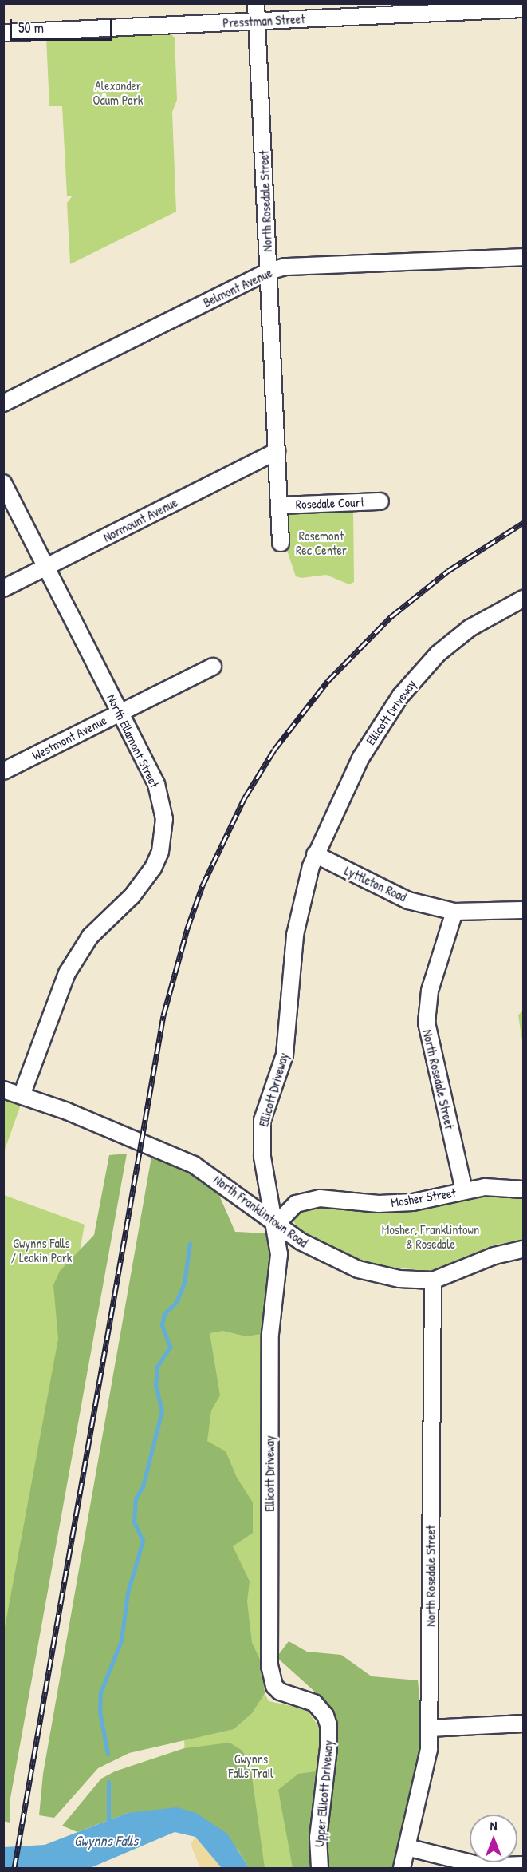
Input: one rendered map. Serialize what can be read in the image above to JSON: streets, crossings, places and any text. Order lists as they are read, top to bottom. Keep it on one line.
{"streets":{"street":["Presstman Street","North Rosedale Street","Belmont Avenue","Rosedale Court","Normount Avenue","Ellicott Driveway","Westmont Avenue","North Ellamont Street","Lyttleton Road","Mosher Street","North Franklintown Road","Upper Ellicott Driveway"]},"crossings":[["Presstman Street","North Rosedale Street"],["North Rosedale Street","Belmont Avenue"],["North Rosedale Street","Rosedale Court"],["North Rosedale Street","Normount Avenue"],["North Rosedale Street","Lyttleton Road"],["North Rosedale Street","Mosher Street"],["North Rosedale Street","North Franklintown Road"],["Normount Avenue","North Ellamont Street"],["Ellicott Driveway","Lyttleton Road"],["Ellicott Driveway","Mosher Street"],["Ellicott Driveway","North Franklintown Road"],["Ellicott Driveway","Upper Ellicott Driveway"],["Westmont Avenue","North Ellamont Street"],["North Ellamont Street","North Franklintown Road"],["Mosher Street","North Franklintown Road"]],"water":["Gwynns Falls"],"parks":["Alexander Odum Park","Rosemont Rec Center","Mosher, Franklintown & Rosedale","Gwynns Falls / Leakin Park","Gwynns Falls Trail"],"scale_bar":"50 m","north":"top"}
